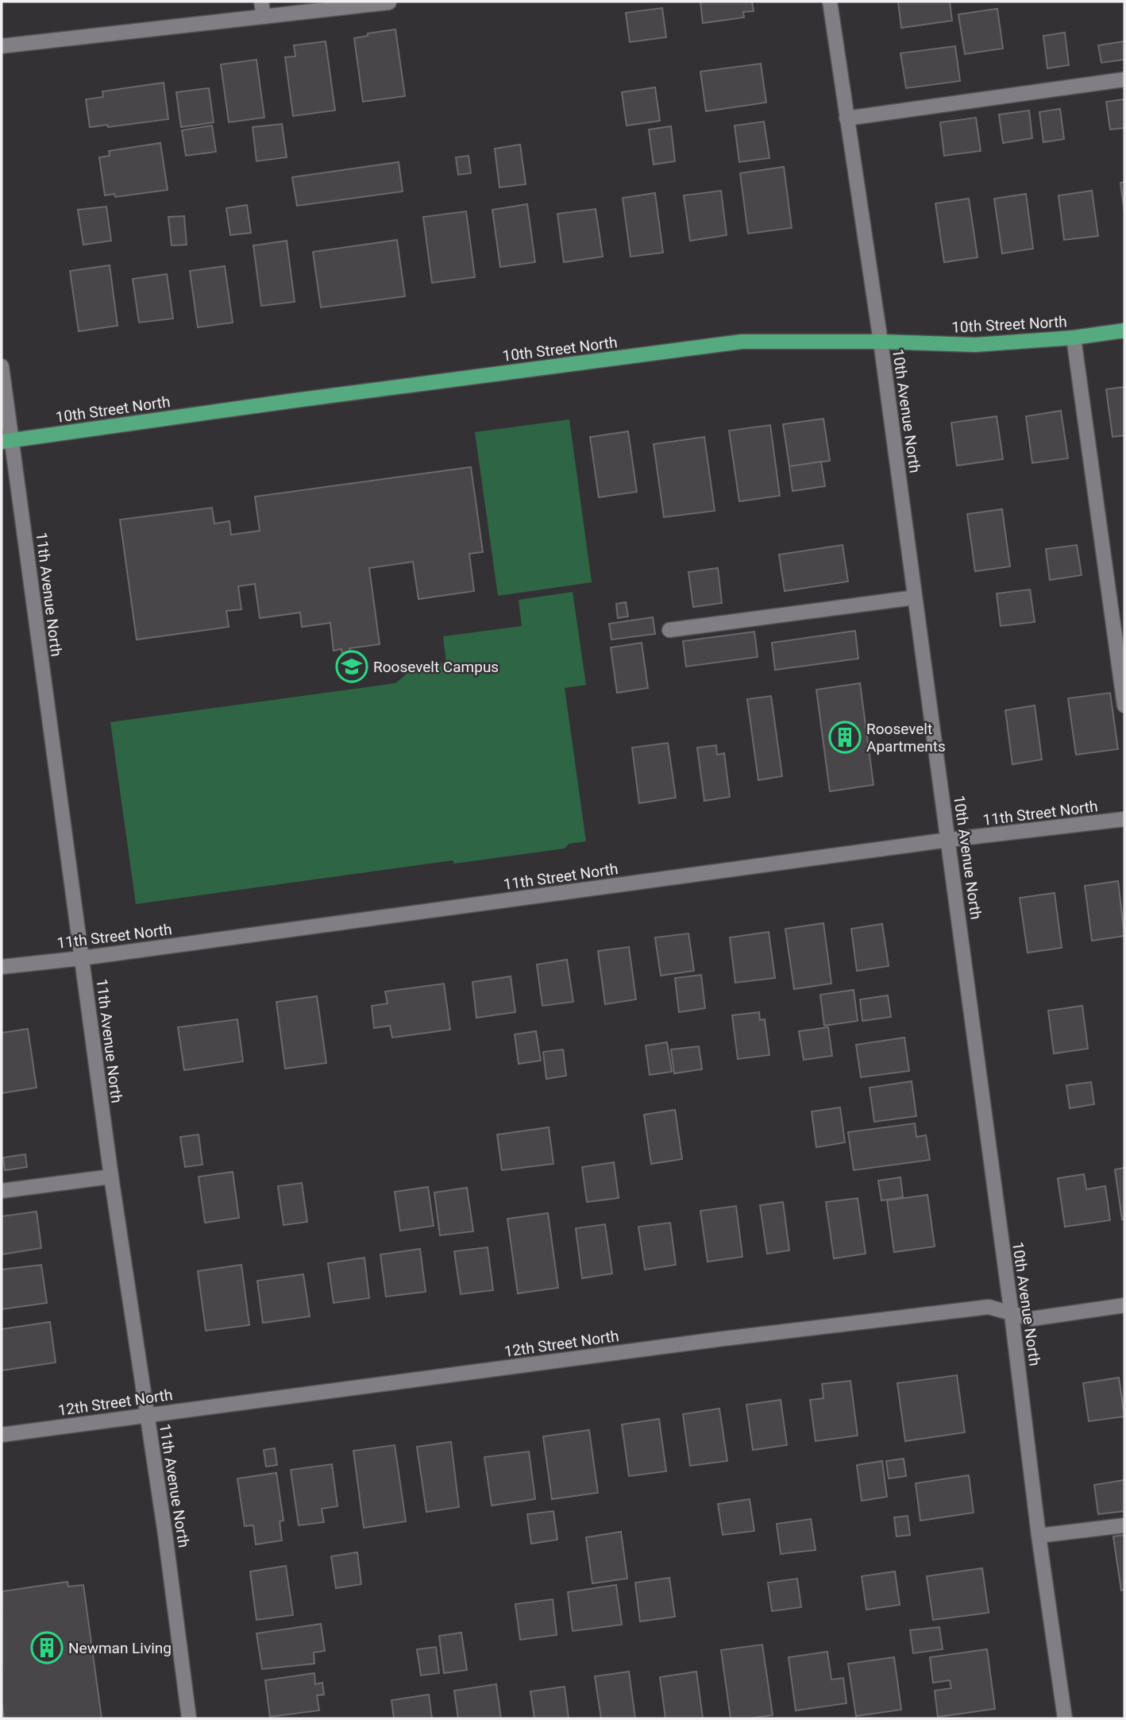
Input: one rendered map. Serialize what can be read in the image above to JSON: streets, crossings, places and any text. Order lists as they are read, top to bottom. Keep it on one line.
{"streets":{"main road":["10th Street North"],"street":["10th Avenue North","11th Avenue North","11th Street North","12th Street North"]},"crossings":[["10th Street North","10th Avenue North"],["10th Street North","11th Avenue North"],["10th Avenue North","11th Street North"],["10th Avenue North","12th Street North"],["11th Avenue North","11th Street North"],["11th Avenue North","12th Street North"]],"places":{"school or university":["Roosevelt Campus"],"building":["Roosevelt Apartments","Newman Living"]}}
